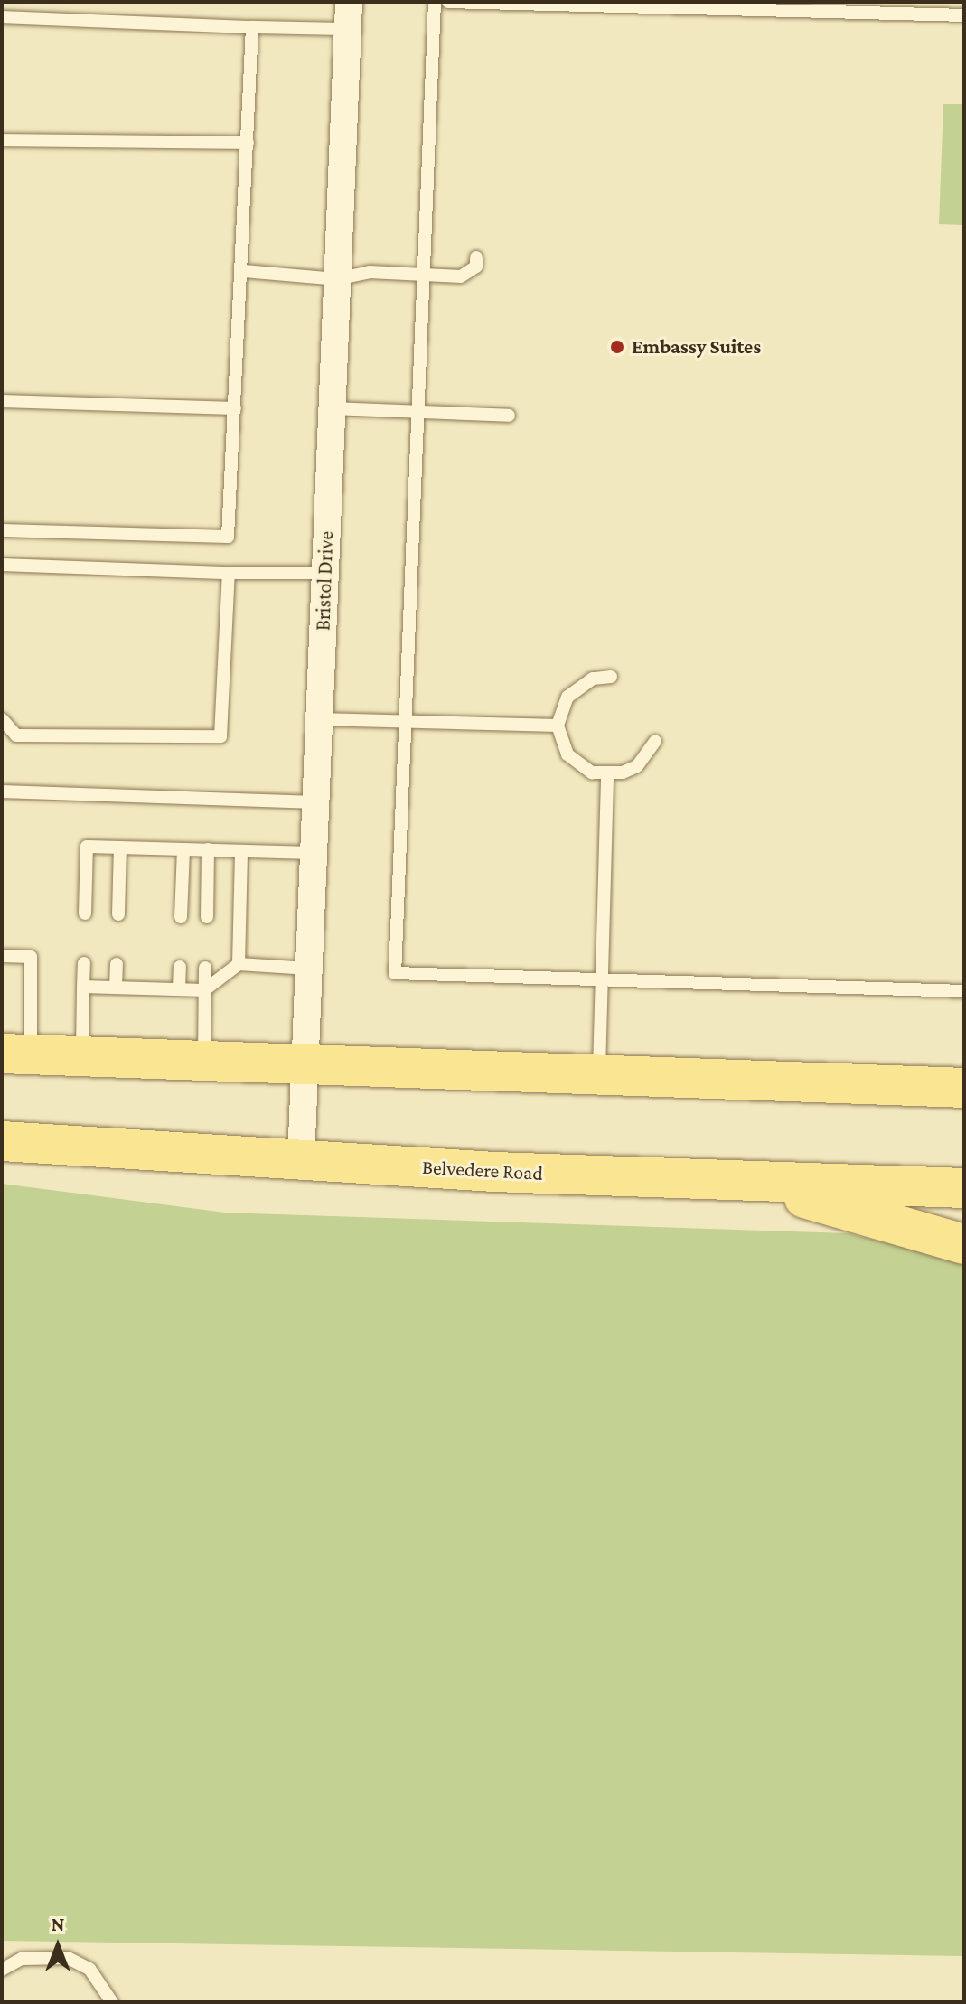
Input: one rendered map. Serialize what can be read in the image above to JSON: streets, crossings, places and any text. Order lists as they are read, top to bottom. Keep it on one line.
{"streets":{"main road":["Belvedere Road"],"street":["Bristol Drive"]},"crossings":[["Bristol Drive","Belvedere Road"]],"places":["Embassy Suites"],"north":"top"}
